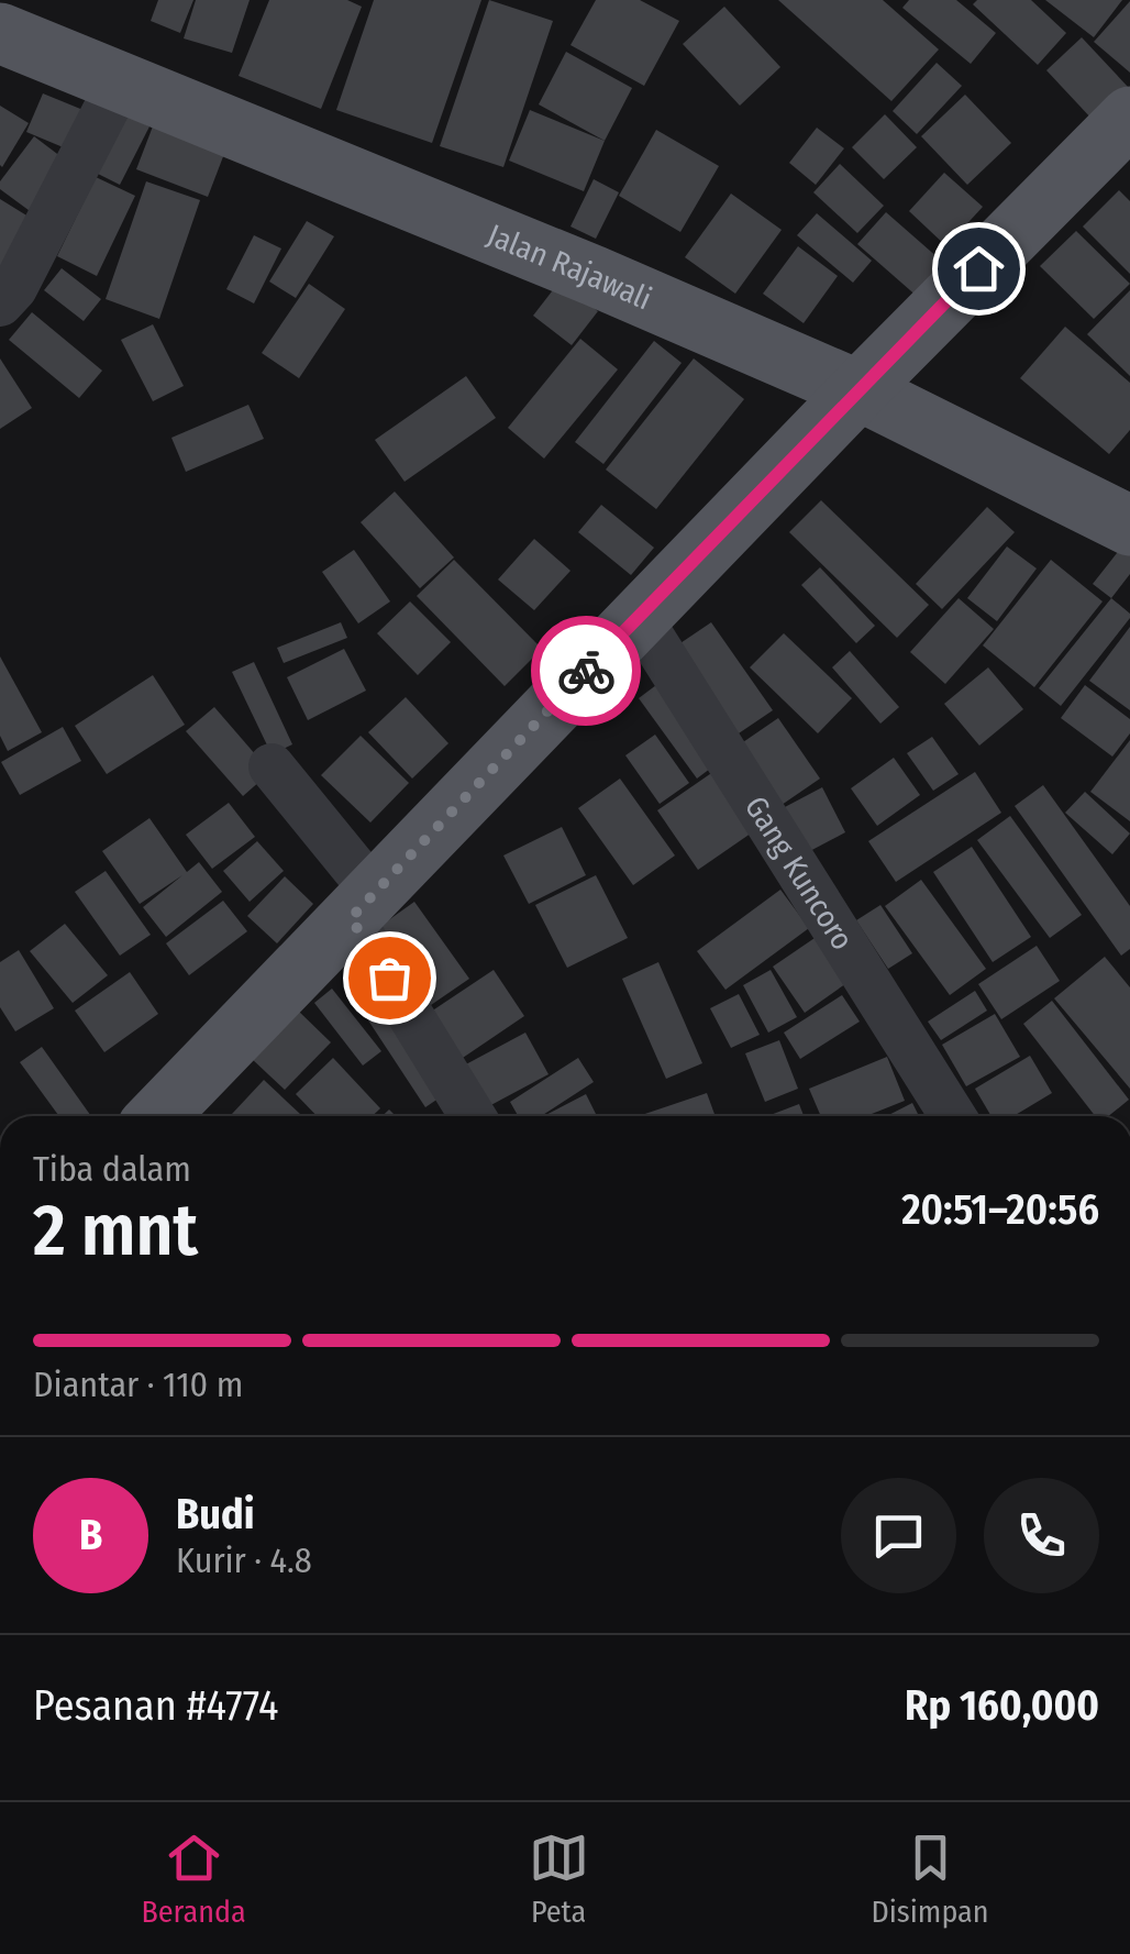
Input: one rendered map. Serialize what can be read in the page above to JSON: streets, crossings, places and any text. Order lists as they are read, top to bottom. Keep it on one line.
{"streets":{"main road":["Jalan Rajawali"],"street":["Gang Kuncoro"]},"page":{"heading":["2 mnt","Tiba dalam","20:51–20:56"],"panel":["Budi","Kurir · 4.8","Pesanan #4774","Rp 160,000"],"bar":"Diantar · 110 m","round":"B","tabs":["Beranda","Peta","Disimpan"]}}
